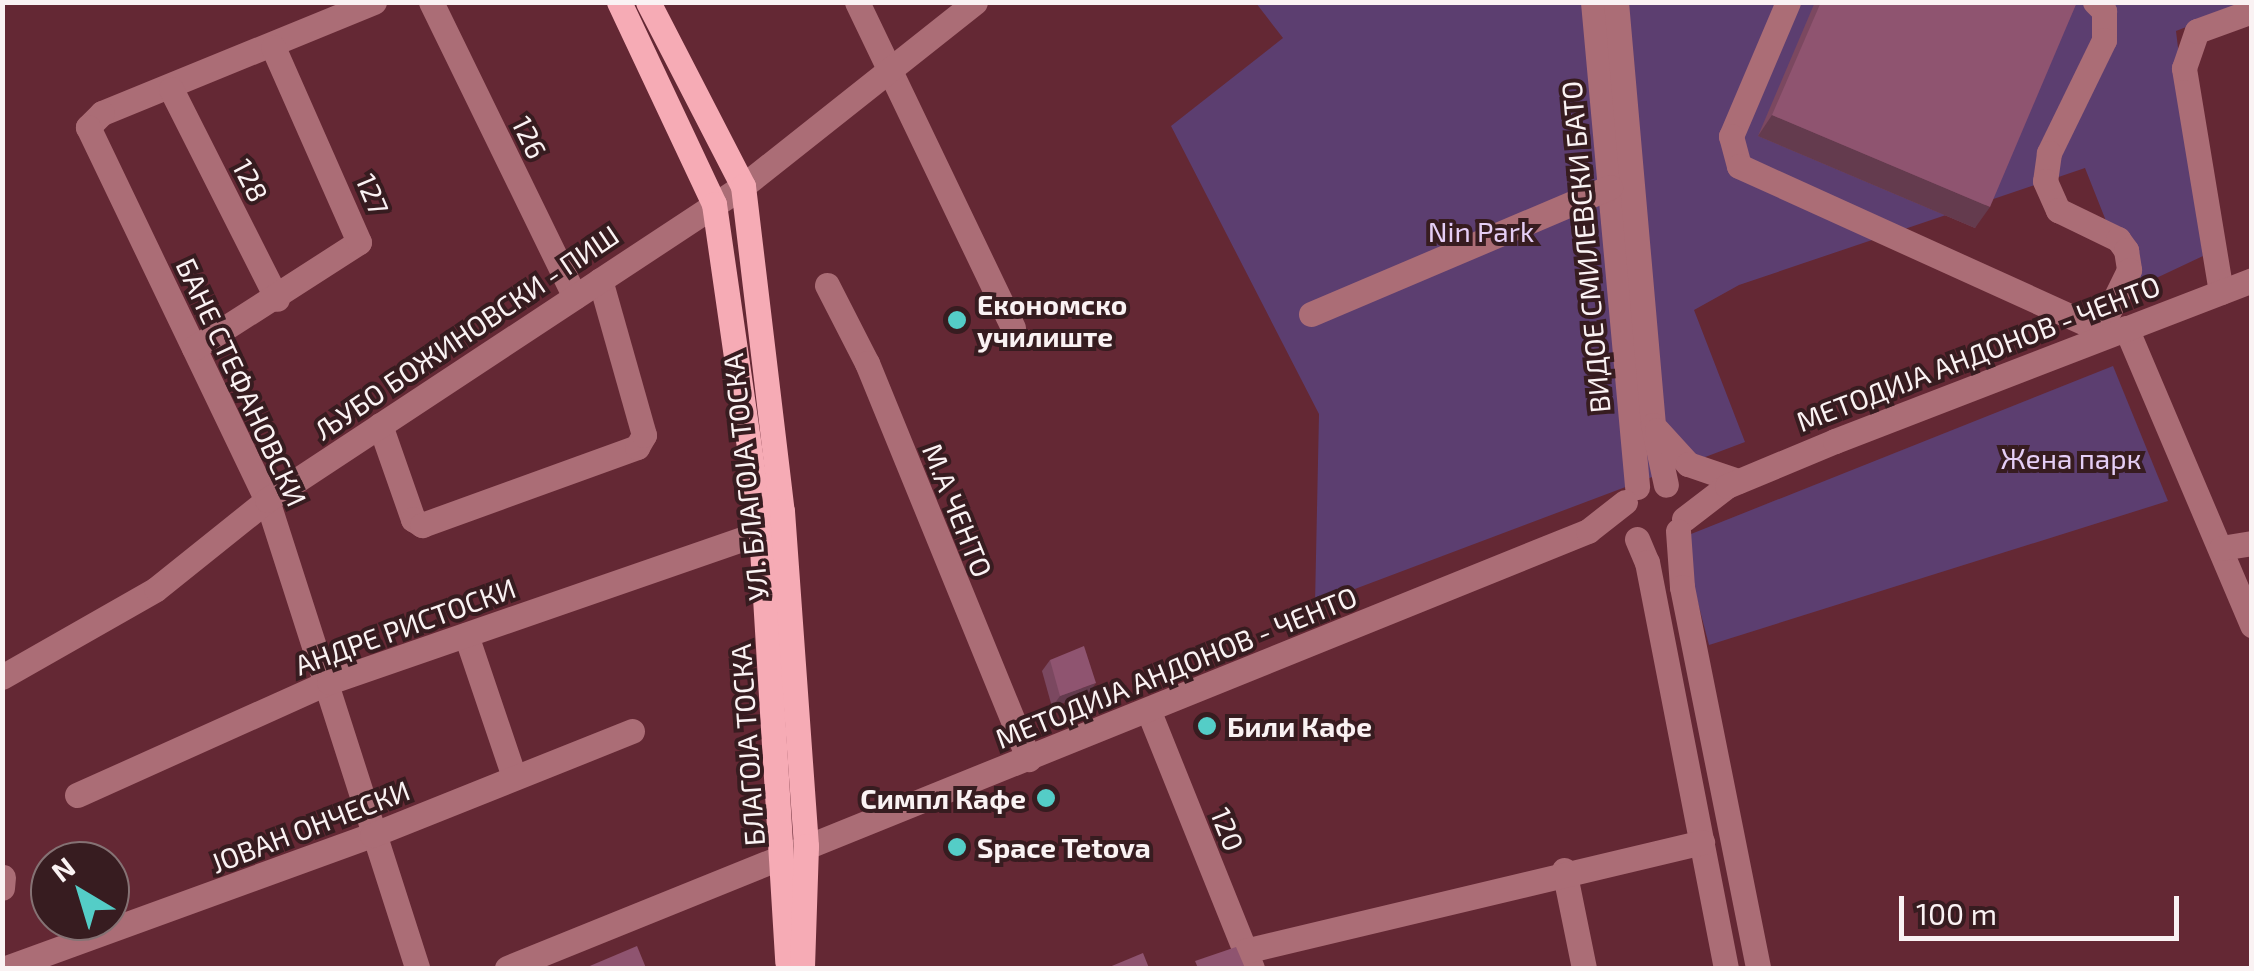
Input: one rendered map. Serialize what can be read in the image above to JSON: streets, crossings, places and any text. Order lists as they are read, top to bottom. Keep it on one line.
{"streets":{"main road":["УЛ. БЛАГОЈА ТОСКА","БЛАГОЈА ТОСКА"],"street":["126","128","127","ВИДОЕ СМИЛЕВСКИ БАТО","ЉУБО БОЖИНОВСКИ - ПИШ","МЕТОДИЈА АНДОНОВ - ЧЕНТО","БАНЕ СТЕФАНОВСКИ","М.А ЧЕНТО","АНДРЕ РИСТОСКИ","ЈОВАН ОНЧЕСКИ","120"]},"crossings":[["126","ЉУБО БОЖИНОВСКИ - ПИШ"],["128","127"],["128","БАНЕ СТЕФАНОВСКИ"],["127","БАНЕ СТЕФАНОВСКИ"],["ВИДОЕ СМИЛЕВСКИ БАТО","МЕТОДИЈА АНДОНОВ - ЧЕНТО"],["ЉУБО БОЖИНОВСКИ - ПИШ","БАНЕ СТЕФАНОВСКИ"],["ЉУБО БОЖИНОВСКИ - ПИШ","УЛ. БЛАГОЈА ТОСКА"],["ЉУБО БОЖИНОВСКИ - ПИШ","БЛАГОЈА ТОСКА"],["МЕТОДИЈА АНДОНОВ - ЧЕНТО","УЛ. БЛАГОЈА ТОСКА"],["МЕТОДИЈА АНДОНОВ - ЧЕНТО","М.А ЧЕНТО"],["МЕТОДИЈА АНДОНОВ - ЧЕНТО","БЛАГОЈА ТОСКА"],["МЕТОДИЈА АНДОНОВ - ЧЕНТО","120"],["БАНЕ СТЕФАНОВСКИ","АНДРЕ РИСТОСКИ"],["БАНЕ СТЕФАНОВСКИ","ЈОВАН ОНЧЕСКИ"],["УЛ. БЛАГОЈА ТОСКА","БЛАГОЈА ТОСКА"],["АНДРЕ РИСТОСКИ","БЛАГОЈА ТОСКА"]],"parks":["Nin Park","Жена парк"],"places":["Економско училиште","Били Кафе","Симпл Кафе","Space Tetova"],"scale_bar":"100 m","north":"top left"}
